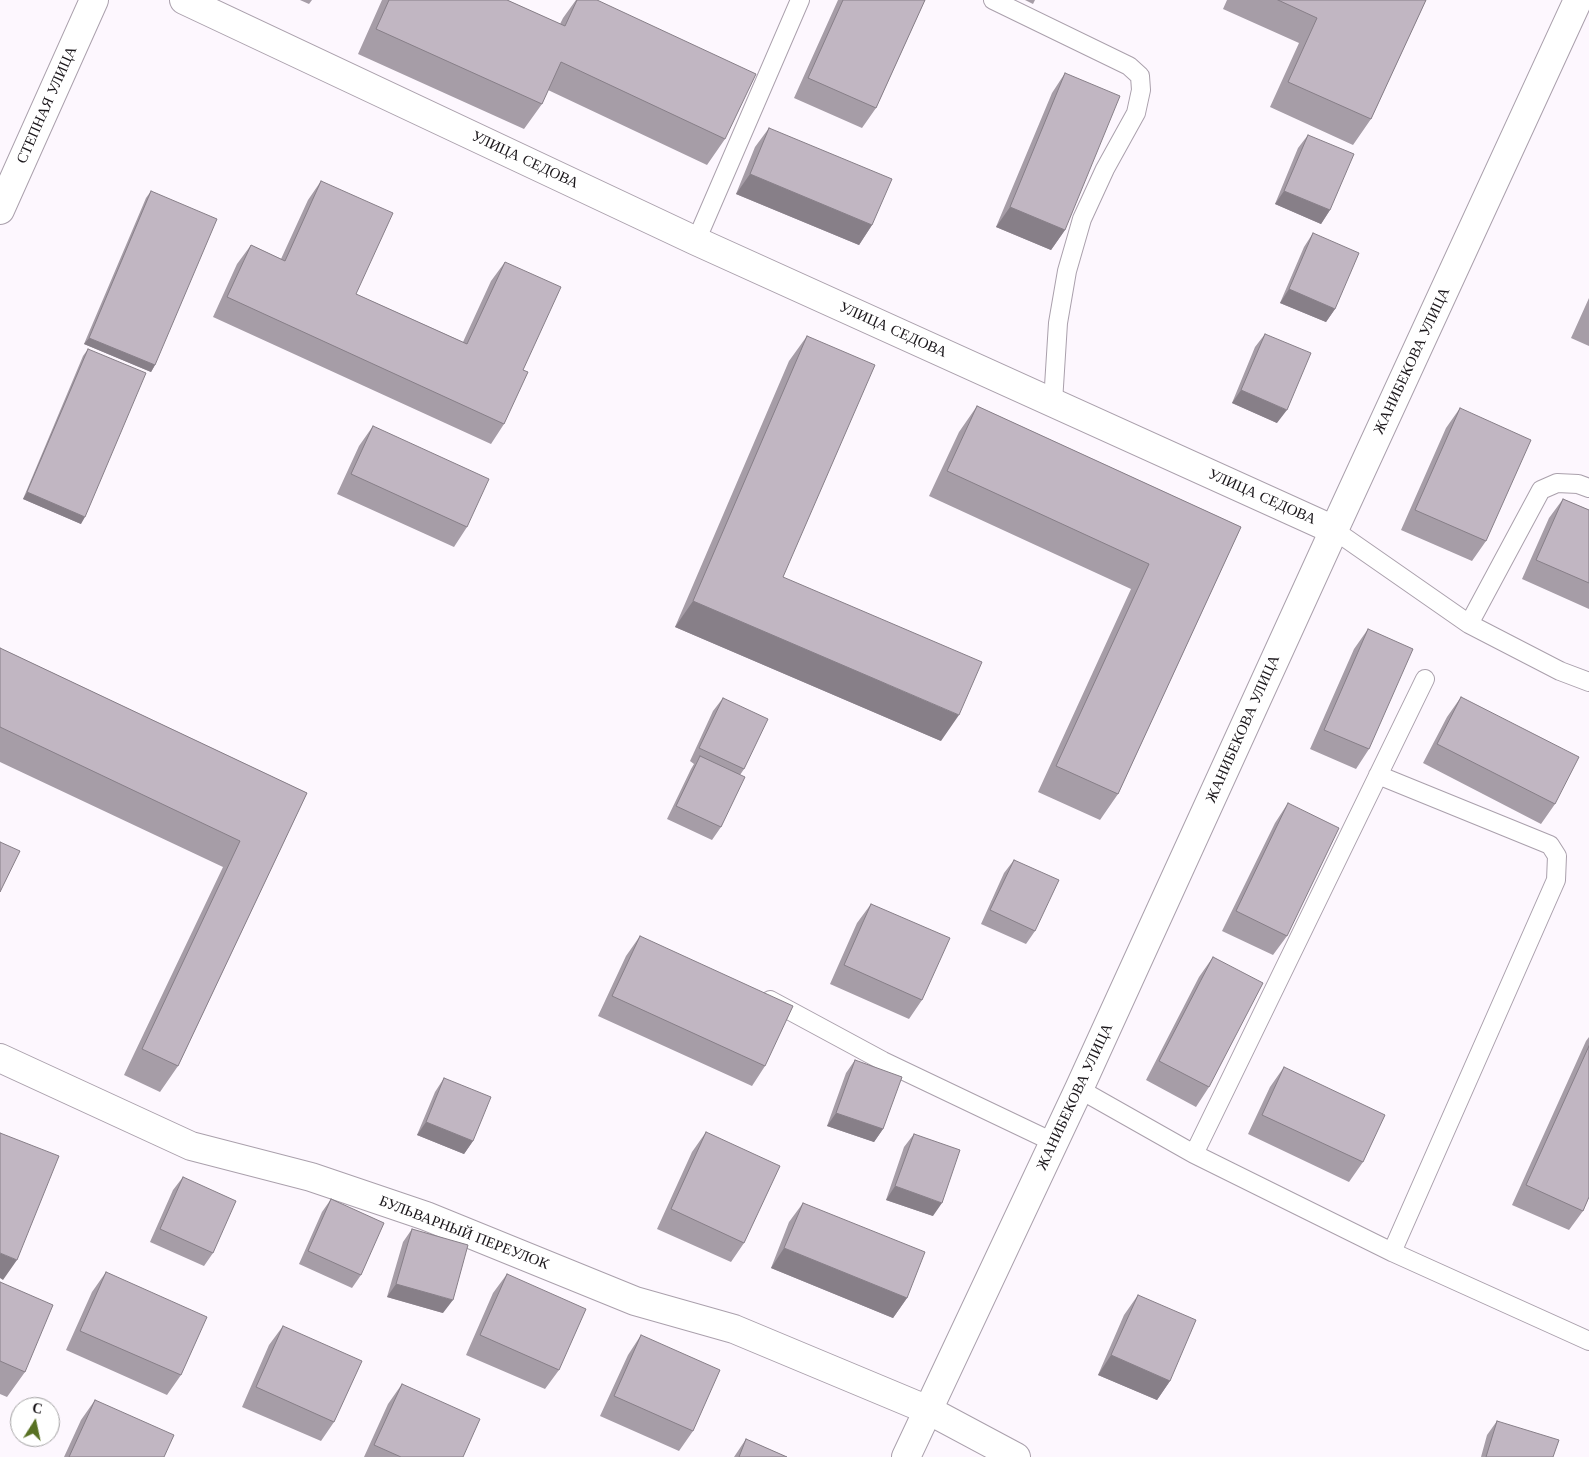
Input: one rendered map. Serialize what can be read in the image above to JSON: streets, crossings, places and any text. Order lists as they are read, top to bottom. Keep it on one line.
{"streets":{"street":["СТЕПНАЯ УЛИЦА","УЛИЦА СЕДОВА","ЖАНИБЕКОВА УЛИЦА","БУЛЬВАРНЫЙ ПЕРЕУЛОК"]},"crossings":[["УЛИЦА СЕДОВА","ЖАНИБЕКОВА УЛИЦА"],["ЖАНИБЕКОВА УЛИЦА","БУЛЬВАРНЫЙ ПЕРЕУЛОК"]],"north":"top"}
